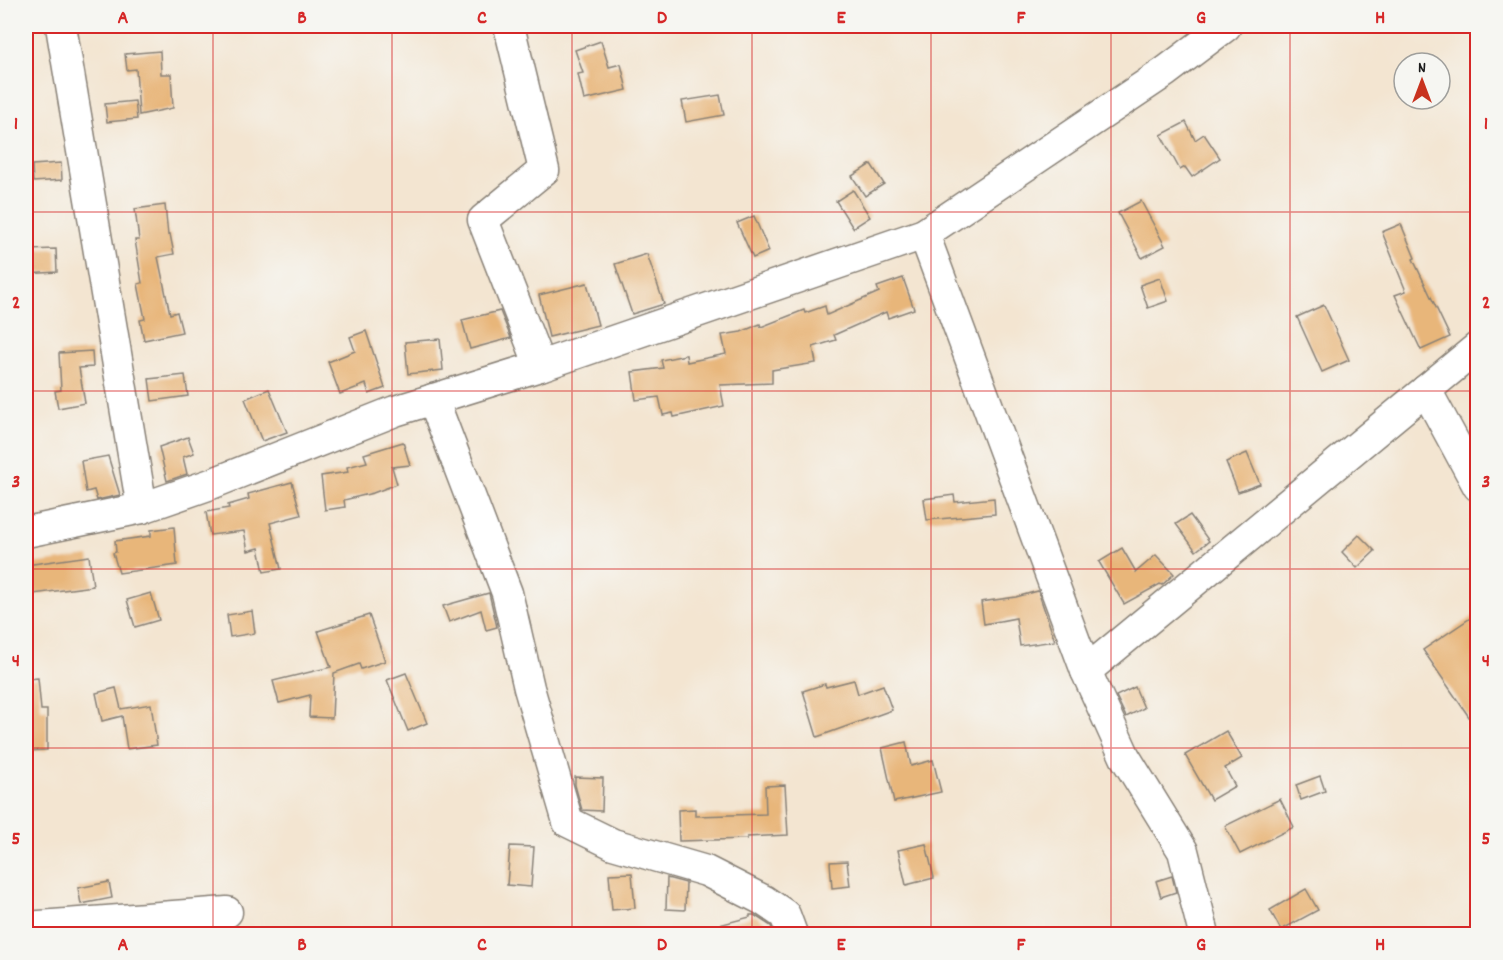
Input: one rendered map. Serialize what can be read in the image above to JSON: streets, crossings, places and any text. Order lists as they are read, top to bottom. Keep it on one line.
{"north":"top","grid":{"columns":["A","B","C","D","E","F","G","H"],"rows":["1","2","3","4","5"]}}
